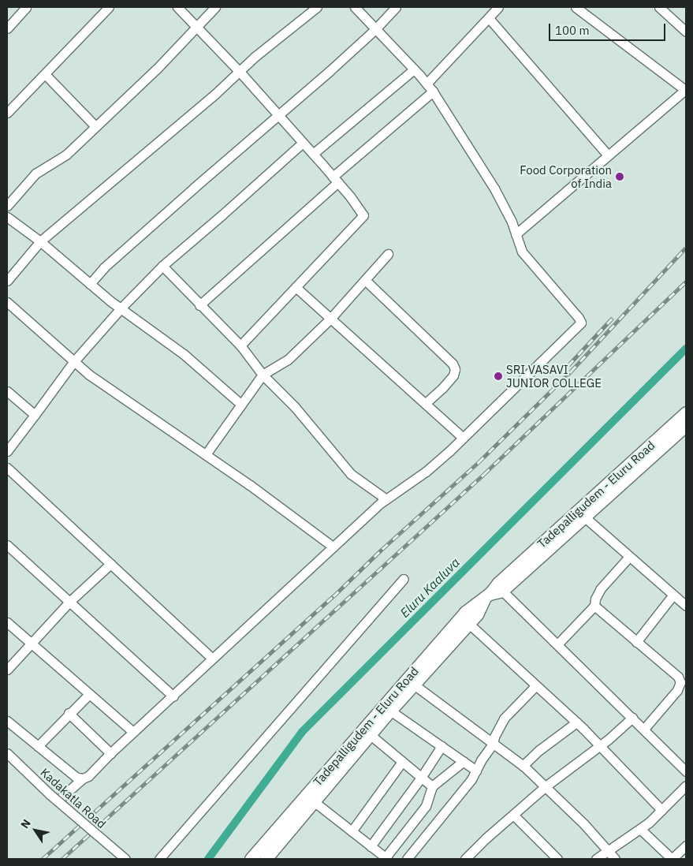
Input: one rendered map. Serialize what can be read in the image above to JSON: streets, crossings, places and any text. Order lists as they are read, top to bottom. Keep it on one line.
{"streets":{"main road":["Tadepalligudem - Eluru Road"],"street":["Kadakatla Road"]},"water":["Eluru Kaaluva"],"places":["Food Corporation of India","SRI VASAVI JUNIOR COLLEGE"],"scale_bar":"100 m","north":"top left"}
